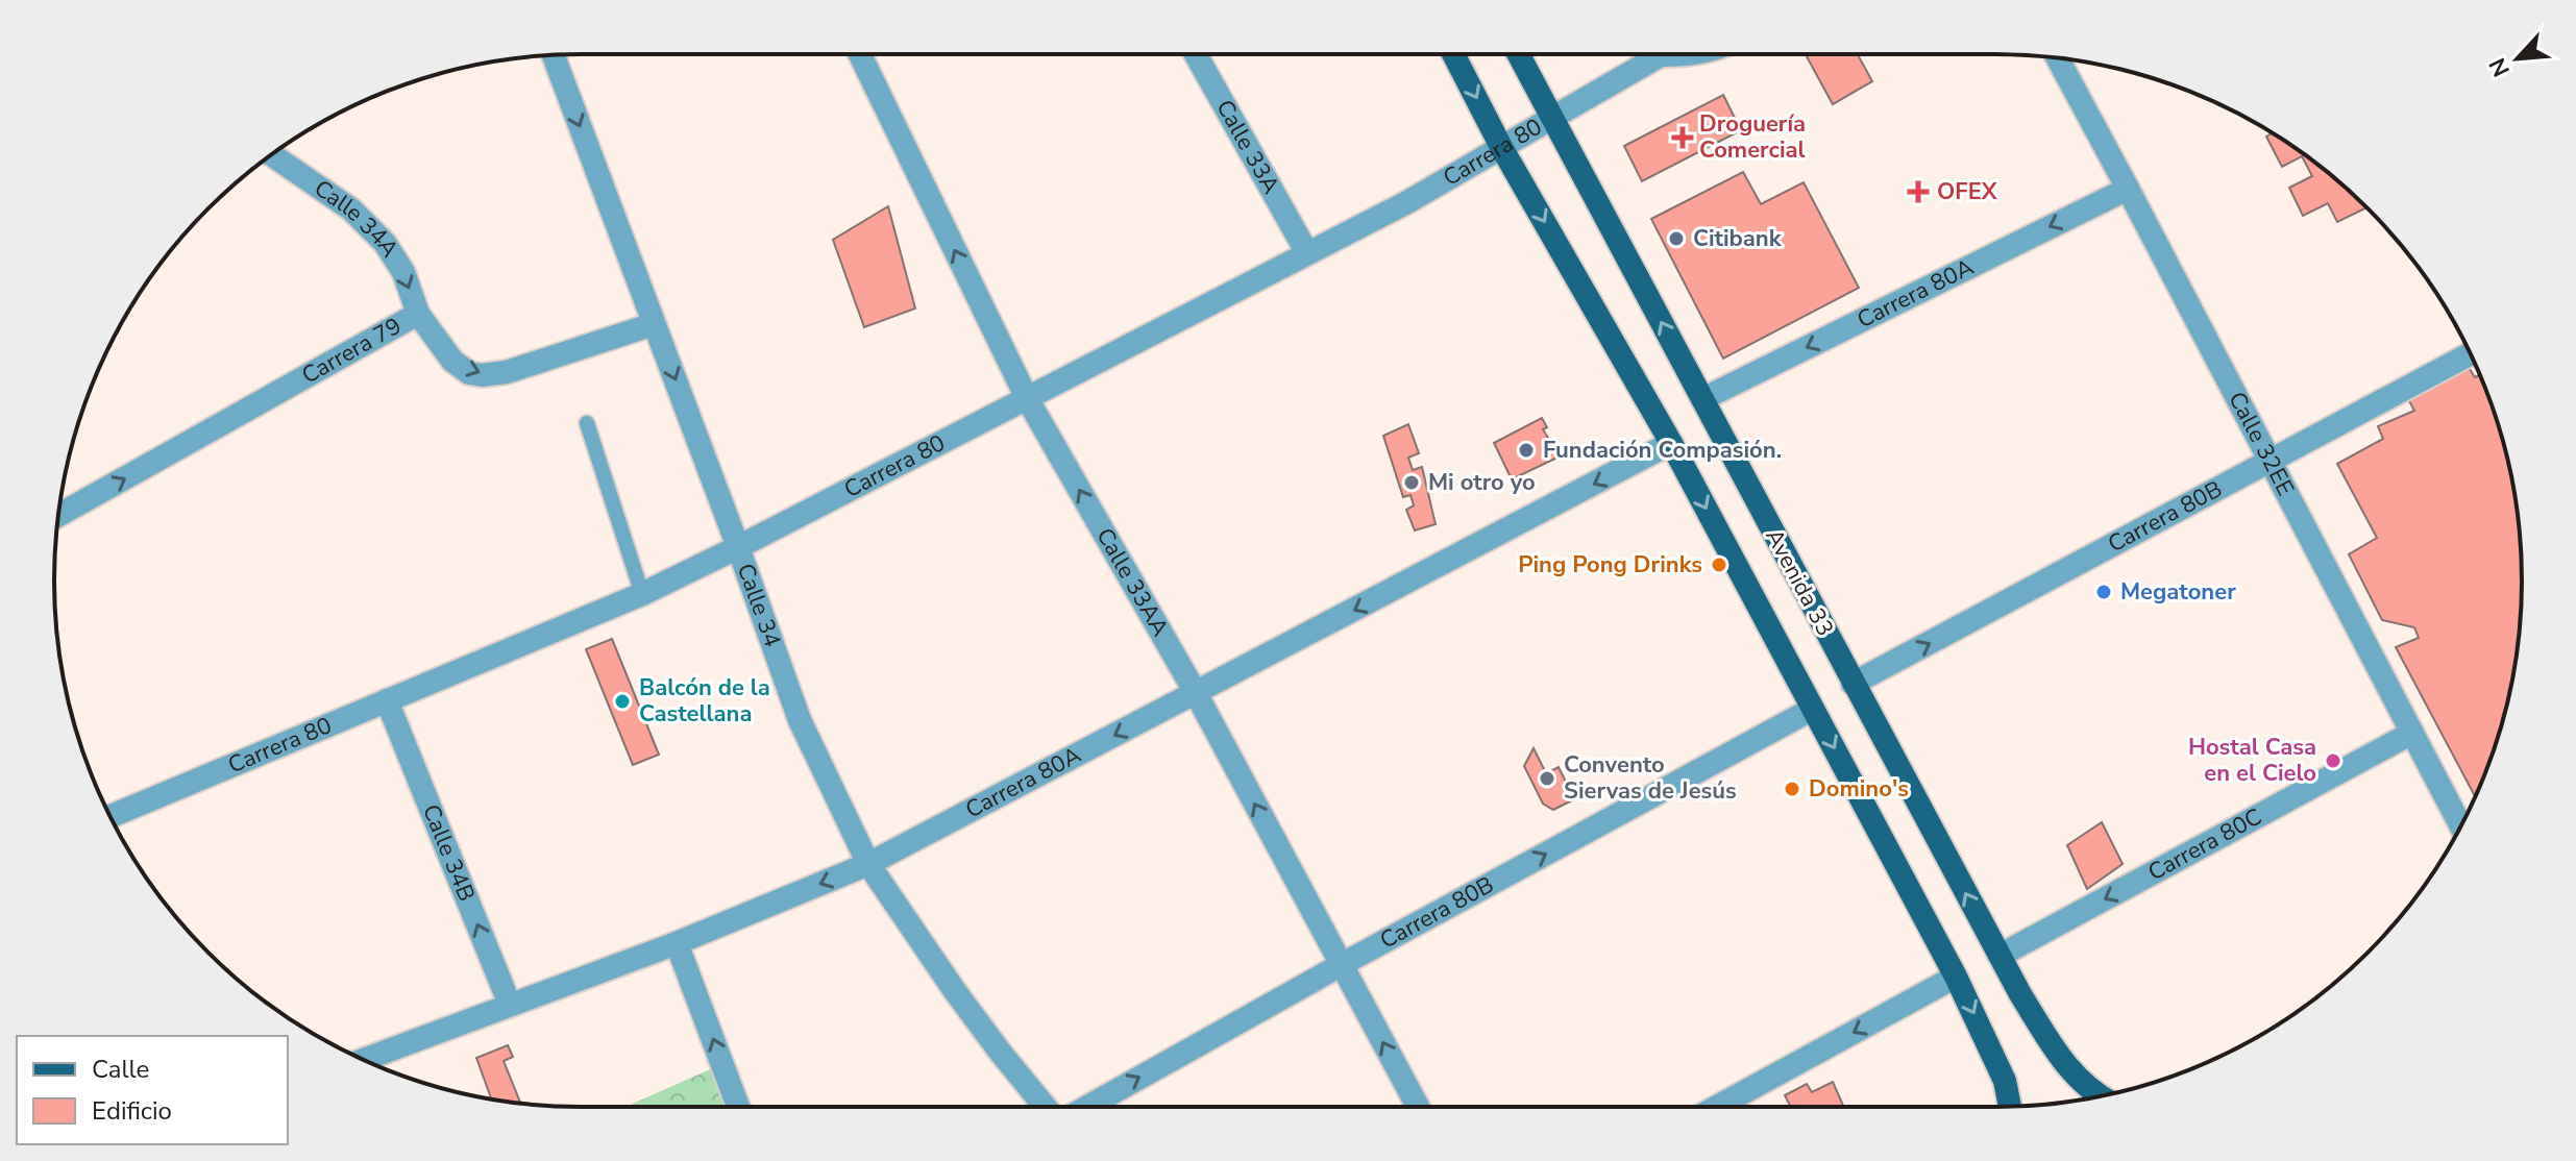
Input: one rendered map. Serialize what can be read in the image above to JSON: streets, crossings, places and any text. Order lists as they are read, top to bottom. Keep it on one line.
{"streets":{"main road":["Avenida 33"],"street":["Calle 33A","Carrera 80","Calle 34A","Carrera 80A","Carrera 79","Calle 32EE","Carrera 80B","Calle 33AA","Calle 34","Carrera 80C","Calle 34B"]},"crossings":[["Calle 33A","Carrera 80"],["Carrera 80","Calle 33AA"],["Carrera 80","Avenida 33"],["Carrera 80","Calle 34"],["Carrera 80","Calle 34B"],["Calle 34A","Carrera 79"],["Carrera 80A","Calle 32EE"],["Carrera 80A","Calle 33AA"],["Carrera 80A","Avenida 33"],["Carrera 80A","Calle 34"],["Carrera 80A","Calle 34B"],["Carrera 79","Calle 34"],["Calle 32EE","Carrera 80B"],["Calle 32EE","Carrera 80C"],["Carrera 80B","Calle 33AA"],["Carrera 80B","Avenida 33"],["Avenida 33","Carrera 80C"]],"one_way":["Calle 34A","Carrera 80A","Carrera 79","Carrera 80B","Calle 33AA","Calle 34","Carrera 80C","Calle 34B"],"places":{"health":["Droguería Comercial","OFEX"],"other":["Citibank","Fundación Compasión.","Mi otro yo","Ping Pong Drinks","Megatoner","Balcón de la Castellana","Hostal Casa en el Cielo","Convento Siervas de Jesús","Domino's"]},"legend":["Calle","Edificio"],"north":"bottom left"}
